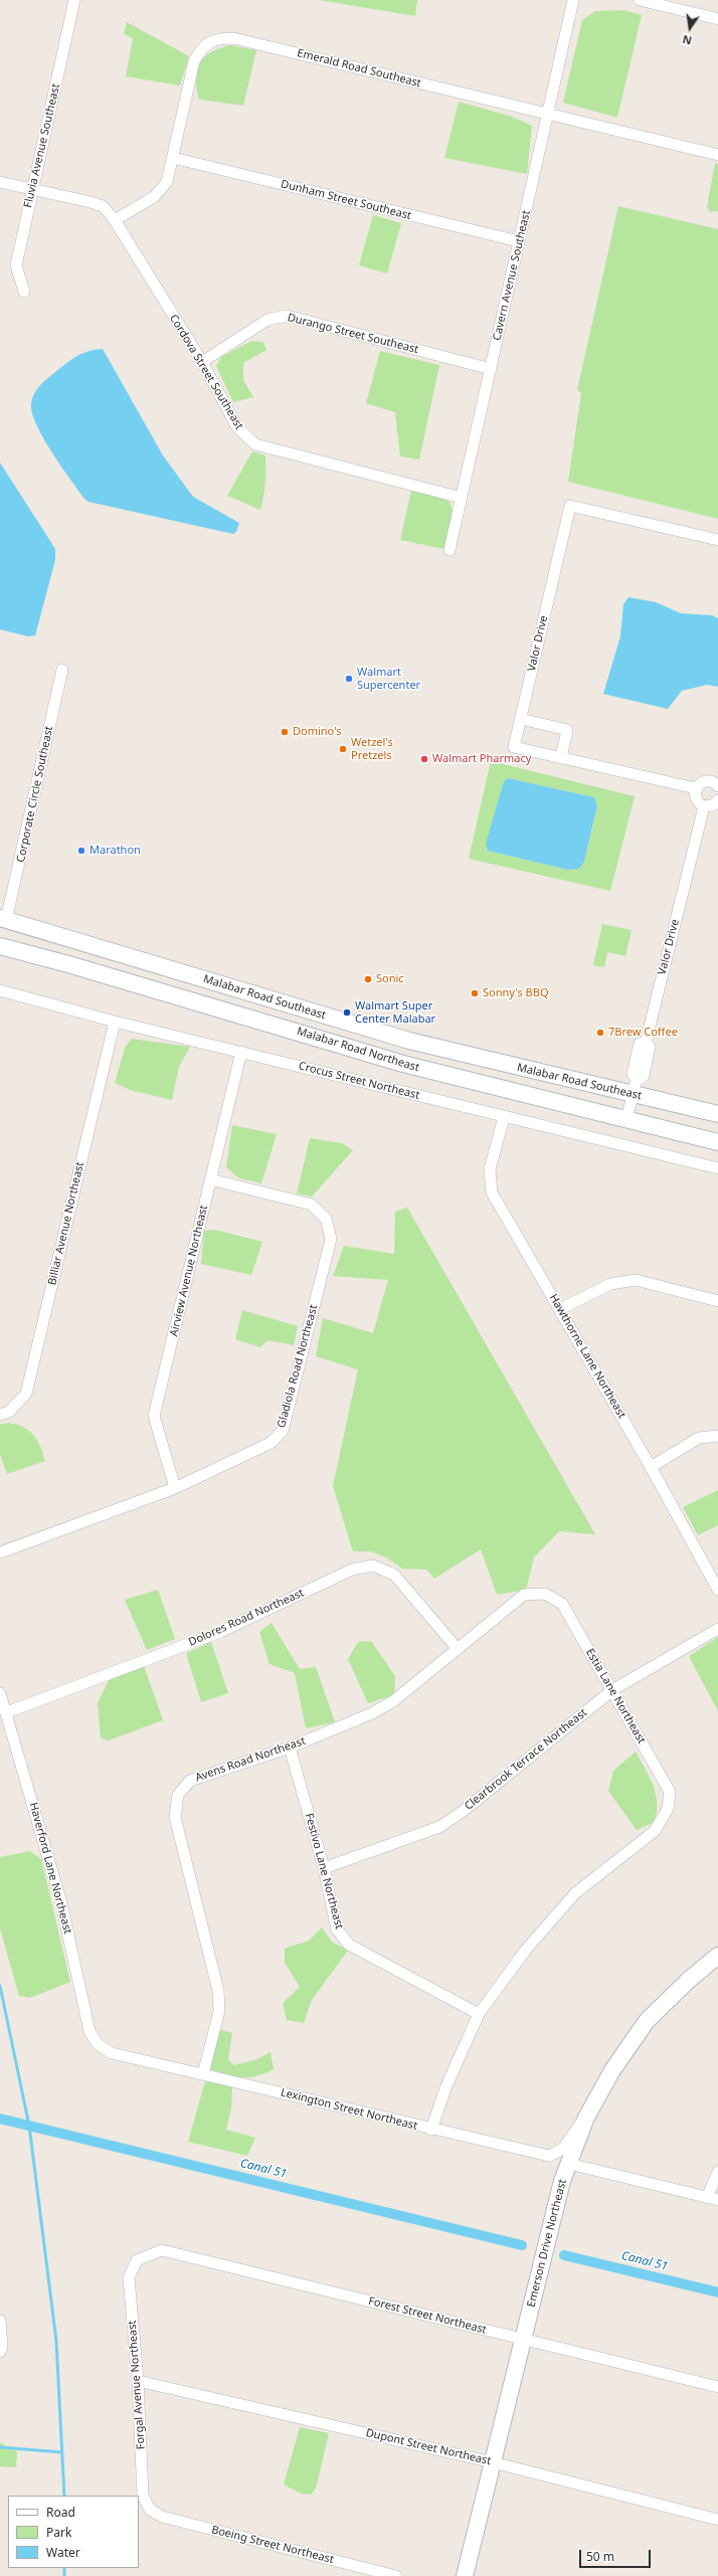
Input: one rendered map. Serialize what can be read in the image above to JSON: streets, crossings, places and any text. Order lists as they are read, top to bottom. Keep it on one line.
{"streets":{"main road":["Malabar Road Southeast","Malabar Road Northeast","Emerson Drive Northeast"],"street":["Emerald Road Southeast","Fluvia Avenue Southeast","Dunham Street Southeast","Cavern Avenue Southeast","Durango Street Southeast","Cordova Street Southeast","Valor Drive","Corporate Circle Southeast","Crocus Street Northeast","Billiar Avenue Northeast","Airview Avenue Northeast","Hawthorne Lane Northeast","Gladiola Road Northeast","Dolores Road Northeast","Estia Lane Northeast","Avens Road Northeast","Clearbrook Terrace Northeast","Haverford Lane Northeast","Festivo Lane Northeast","Lexington Street Northeast","Forest Street Northeast","Forgal Avenue Northeast","Dupont Street Northeast","Boeing Street Northeast"]},"crossings":[["Emerald Road Southeast","Dunham Street Southeast"],["Emerald Road Southeast","Cavern Avenue Southeast"],["Emerald Road Southeast","Cordova Street Southeast"],["Fluvia Avenue Southeast","Cordova Street Southeast"],["Dunham Street Southeast","Cavern Avenue Southeast"],["Cavern Avenue Southeast","Durango Street Southeast"],["Cavern Avenue Southeast","Cordova Street Southeast"],["Durango Street Southeast","Cordova Street Southeast"],["Valor Drive","Malabar Road Southeast"],["Valor Drive","Malabar Road Northeast"],["Corporate Circle Southeast","Malabar Road Southeast"],["Crocus Street Northeast","Billiar Avenue Northeast"],["Crocus Street Northeast","Airview Avenue Northeast"],["Crocus Street Northeast","Hawthorne Lane Northeast"],["Airview Avenue Northeast","Gladiola Road Northeast"],["Dolores Road Northeast","Avens Road Northeast"],["Dolores Road Northeast","Haverford Lane Northeast"],["Estia Lane Northeast","Avens Road Northeast"],["Estia Lane Northeast","Clearbrook Terrace Northeast"],["Estia Lane Northeast","Festivo Lane Northeast"],["Avens Road Northeast","Festivo Lane Northeast"],["Avens Road Northeast","Lexington Street Northeast"],["Clearbrook Terrace Northeast","Festivo Lane Northeast"],["Haverford Lane Northeast","Lexington Street Northeast"],["Lexington Street Northeast","Emerson Drive Northeast"],["Emerson Drive Northeast","Forest Street Northeast"],["Emerson Drive Northeast","Dupont Street Northeast"],["Forest Street Northeast","Forgal Avenue Northeast"],["Forgal Avenue Northeast","Dupont Street Northeast"],["Forgal Avenue Northeast","Boeing Street Northeast"]],"water":["Canal 51"],"places":["Walmart Supercenter","Domino's","Wetzel's Pretzels","Walmart Pharmacy","Marathon","Sonic","Sonny's BBQ","Walmart Super Center Malabar","7Brew Coffee"],"legend":["Road","Park","Water"],"scale_bar":"50 m","north":"bottom"}
